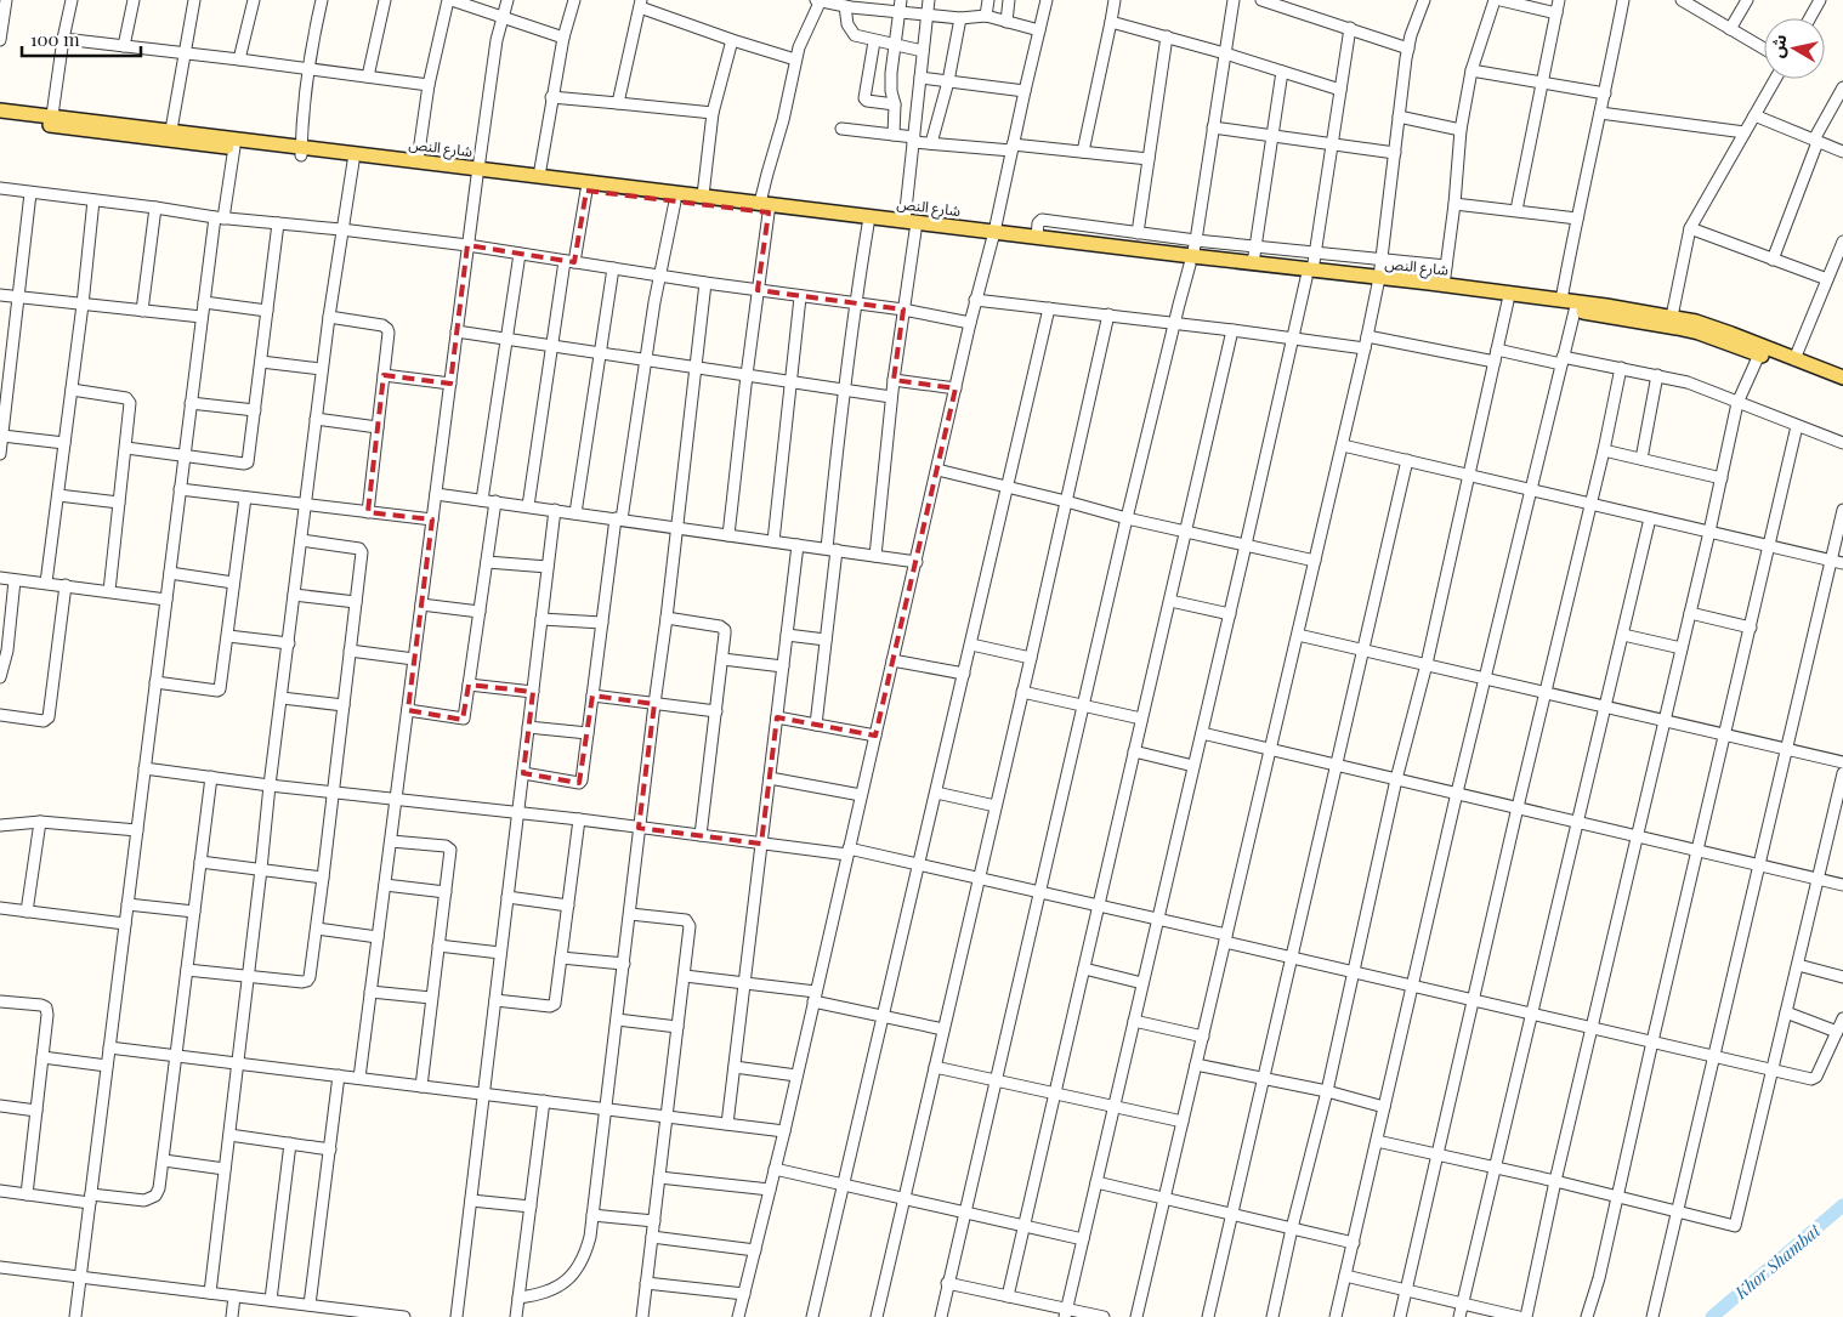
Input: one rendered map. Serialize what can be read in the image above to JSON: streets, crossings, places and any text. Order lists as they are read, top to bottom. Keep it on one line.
{"streets":{"main road":["شارع النص"]},"water":["Khor Shambat"],"scale_bar":"100 m","north":"left"}
